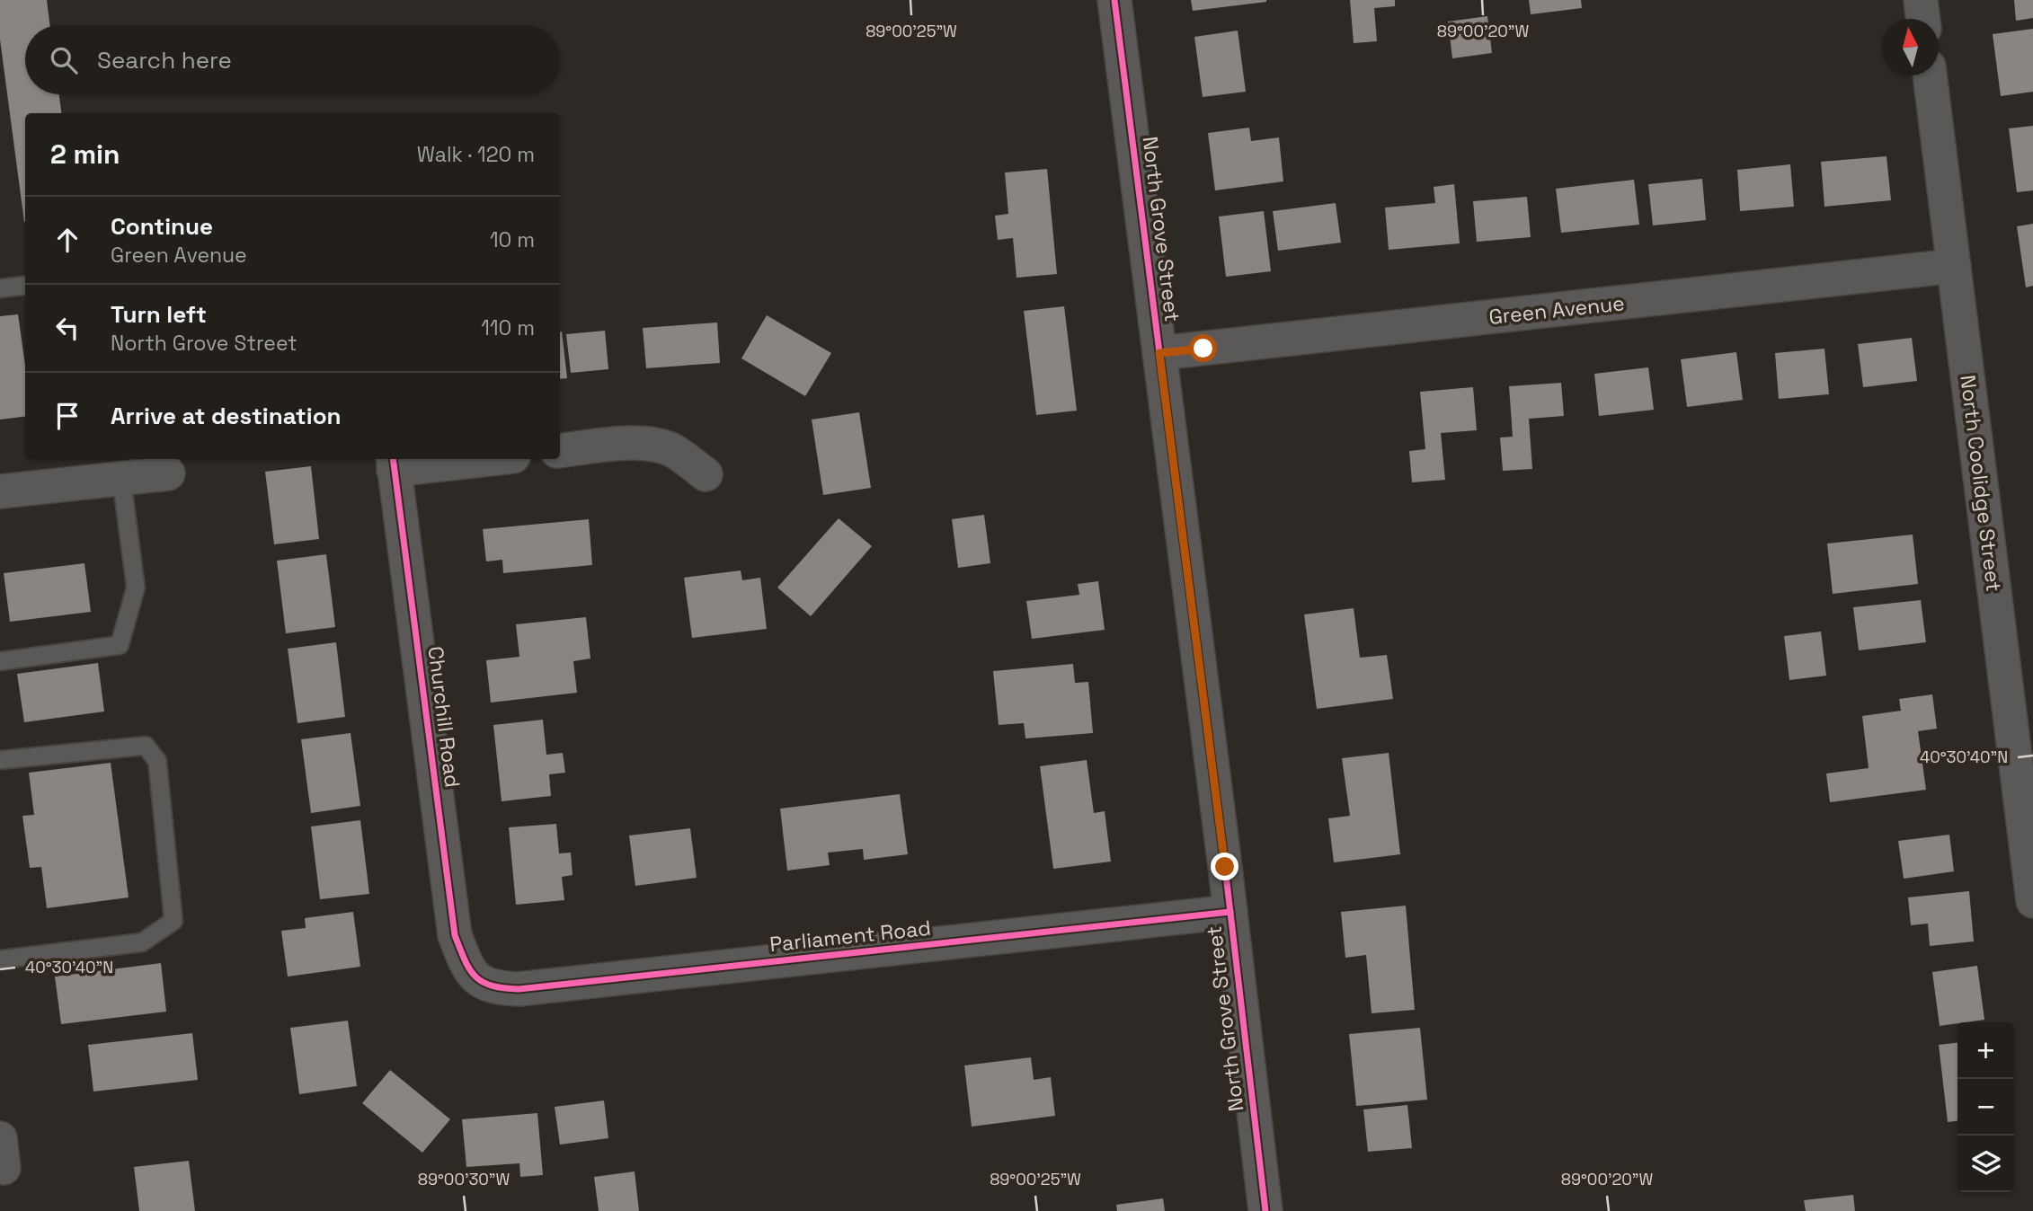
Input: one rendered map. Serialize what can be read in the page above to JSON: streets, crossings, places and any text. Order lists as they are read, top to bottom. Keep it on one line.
{"streets":{"street":["North Grove Street","Green Avenue","North Coolidge Street","Churchill Road","Parliament Road"]},"crossings":[["North Grove Street","Green Avenue"],["North Grove Street","Parliament Road"],["Green Avenue","North Coolidge Street"],["Churchill Road","Parliament Road"]],"north":"top","page":{"search":"Search here","heading":["2 min","Walk · 120 m"],"list":[["Continue","Green Avenue","10 m"],["Turn left","North Grove Street","110 m"],"Arrive at destination"],"map_buttons":["+","−"]},"coordinates":["89°00'25\"W","89°00'20\"W","40°30'40\"N","89°00'30\"W"]}
